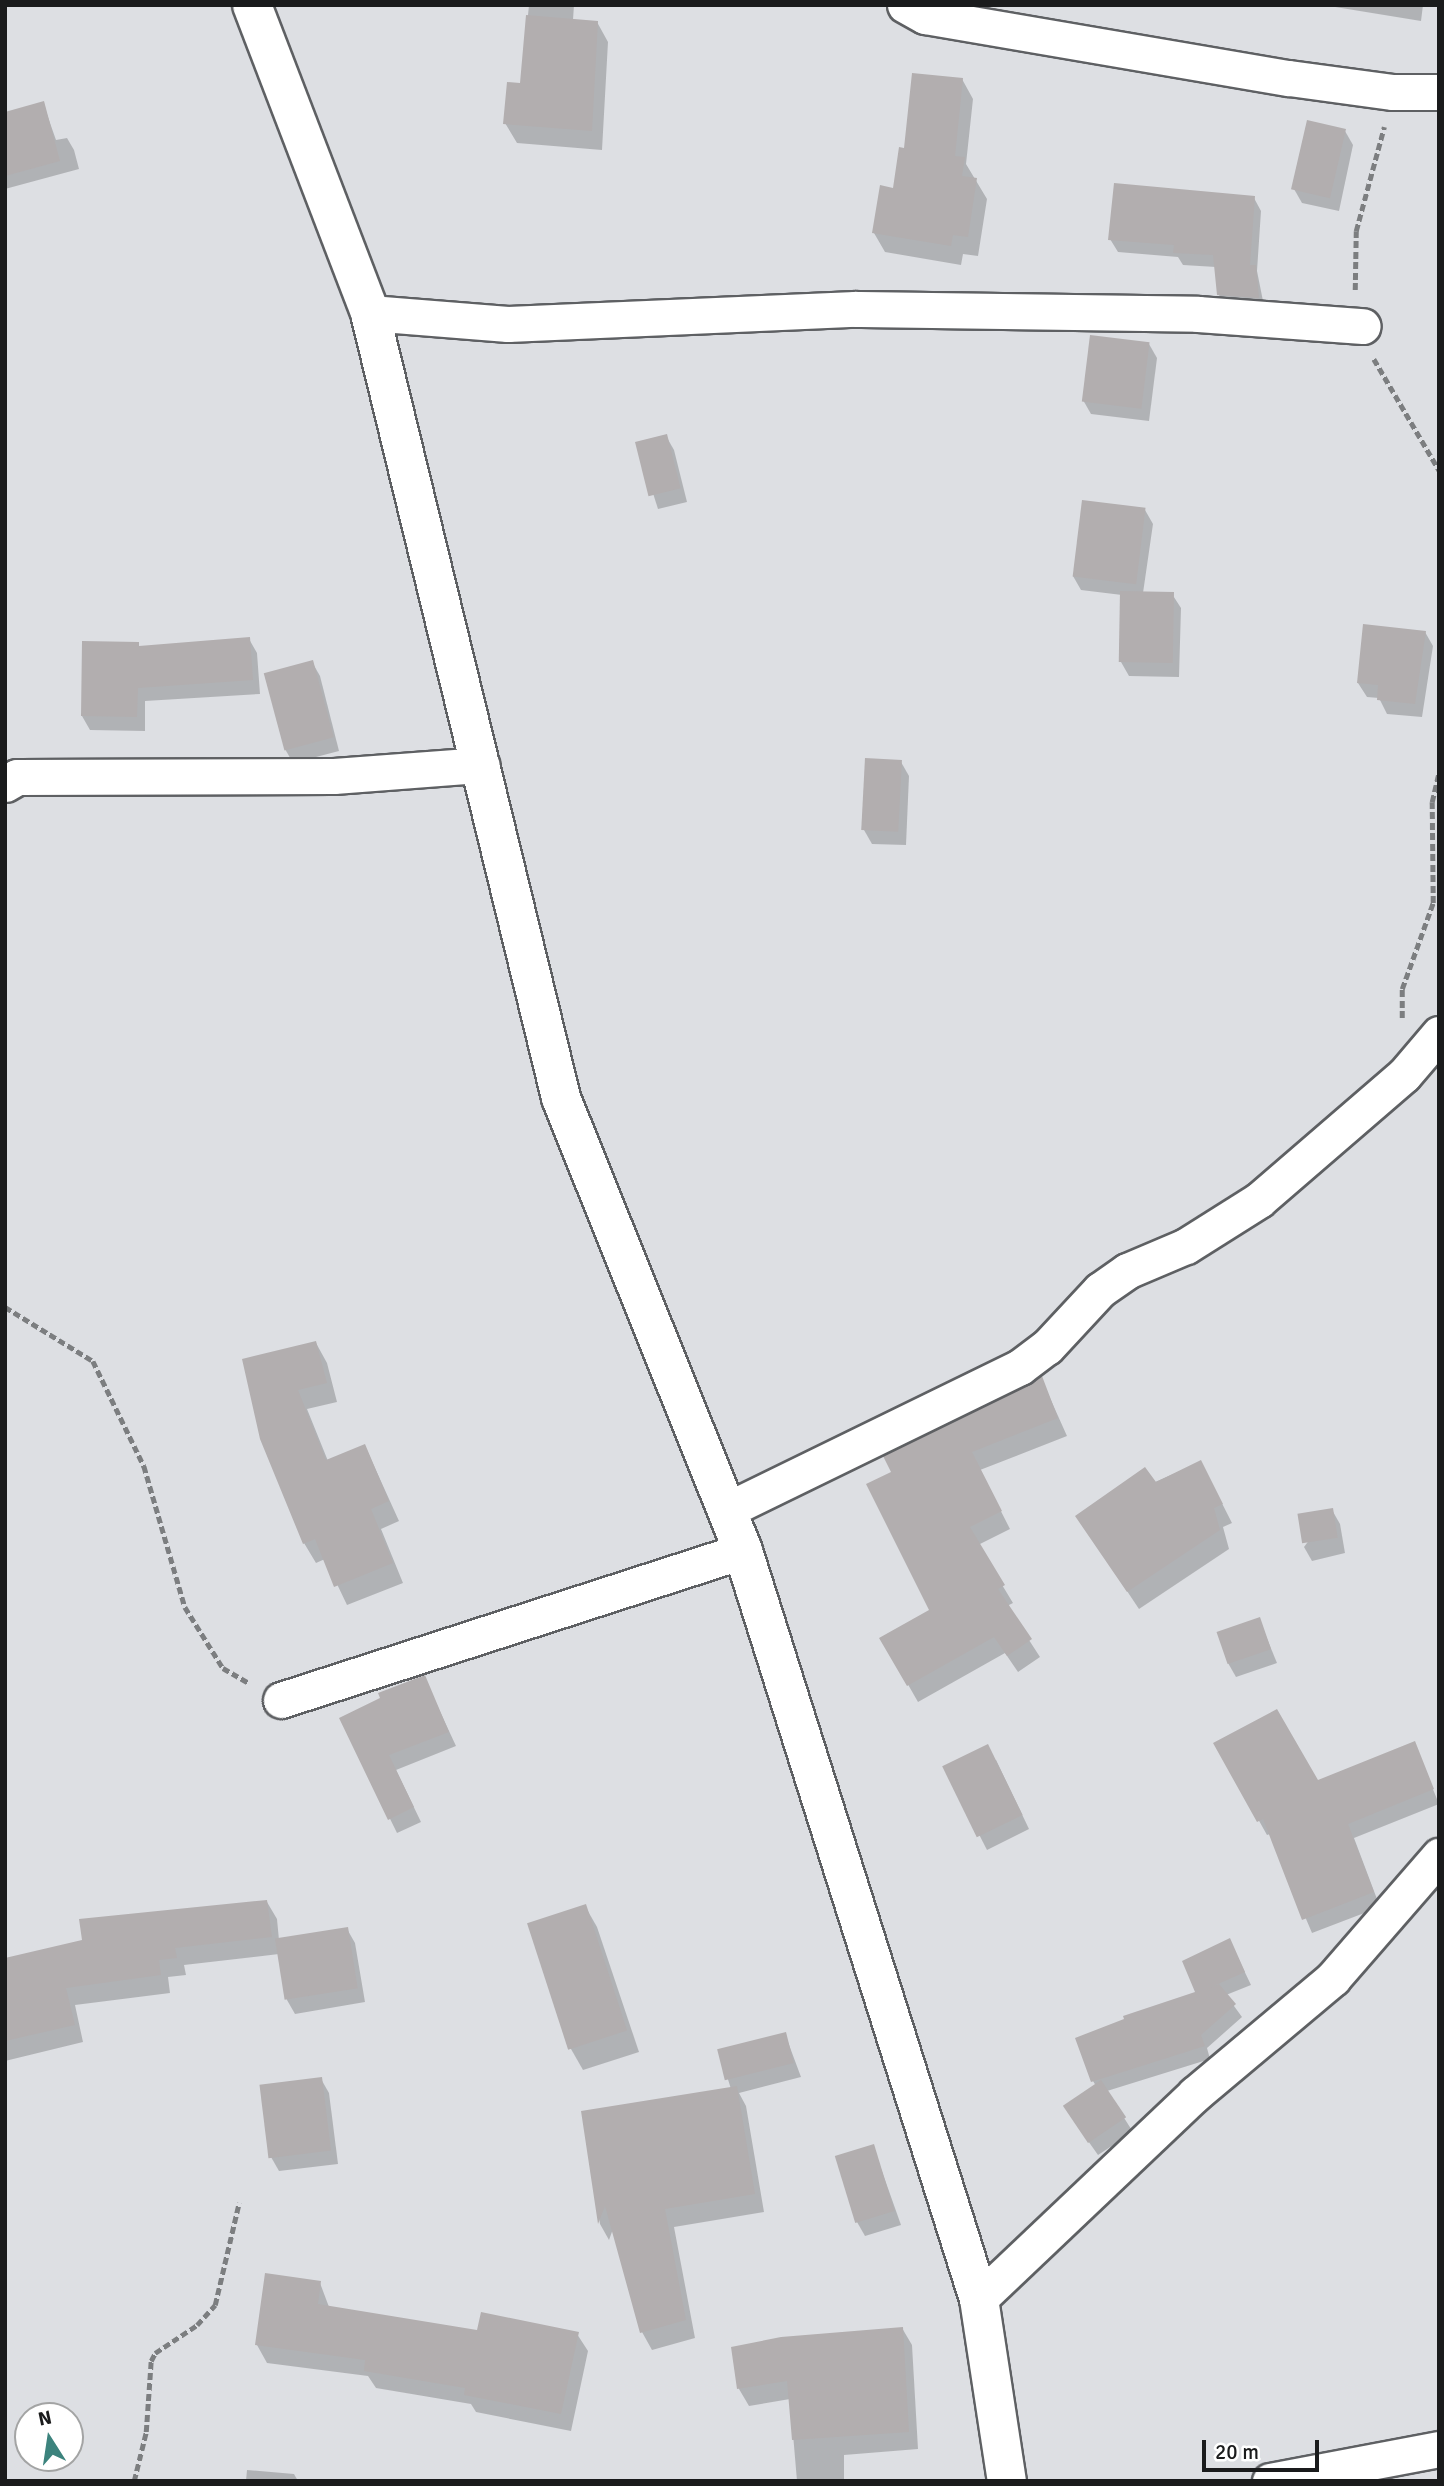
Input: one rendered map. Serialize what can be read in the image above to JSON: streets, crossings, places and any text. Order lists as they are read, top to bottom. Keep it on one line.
{"scale_bar":"20 m","north":"top"}
